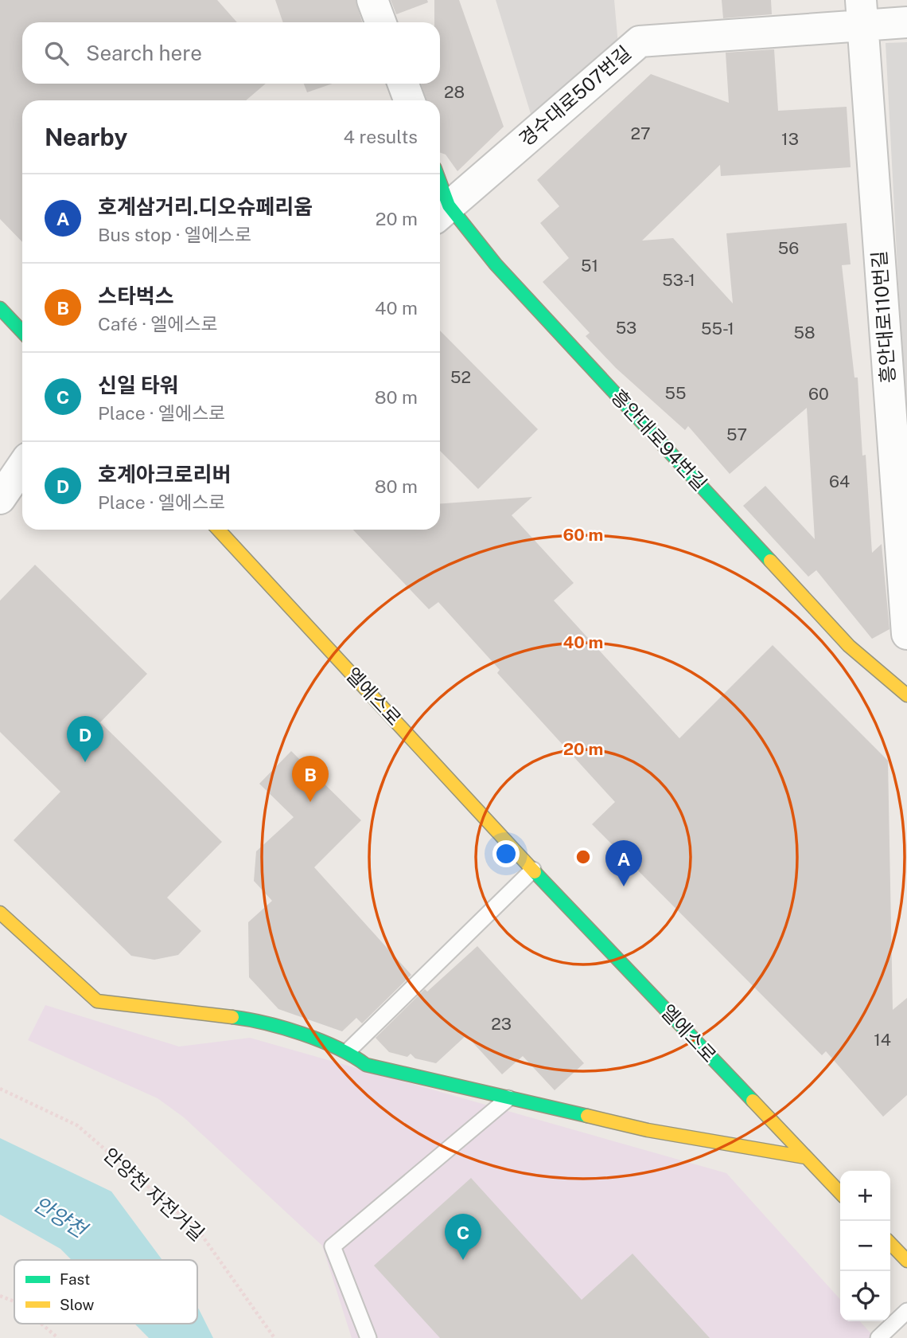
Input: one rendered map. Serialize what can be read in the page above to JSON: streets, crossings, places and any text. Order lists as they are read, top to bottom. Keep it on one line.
{"streets":{"street":["경수대로507번길","흥안대로110번길","흥안대로94번길","엘에스로"],"path":["안양천 자전거길"]},"crossings":[["경수대로507번길","흥안대로110번길"],["경수대로507번길","흥안대로94번길"]],"water":["안양천"],"house_numbers":["28","27","13","56","51","53-1","53","55-1","58","52","55","60","57","64","23","14"],"legend":["Fast","Slow"],"page":{"search":"Search here","heading":["Nearby","4 results"],"list":[{"mark":"A","name":"호계삼거리.디오슈페리움","note":"Bus stop · 엘에스로","value":"20 m"},{"mark":"B","name":"스타벅스","note":"Café · 엘에스로","value":"40 m"},{"mark":"C","name":"신일 타워","note":"Place · 엘에스로","value":"80 m"},{"mark":"D","name":"호계아크로리버","note":"Place · 엘에스로","value":"80 m"}],"pins":["D","B","A","C"],"map_buttons":["+","−"]},"rings":["60 m","40 m","20 m"]}
